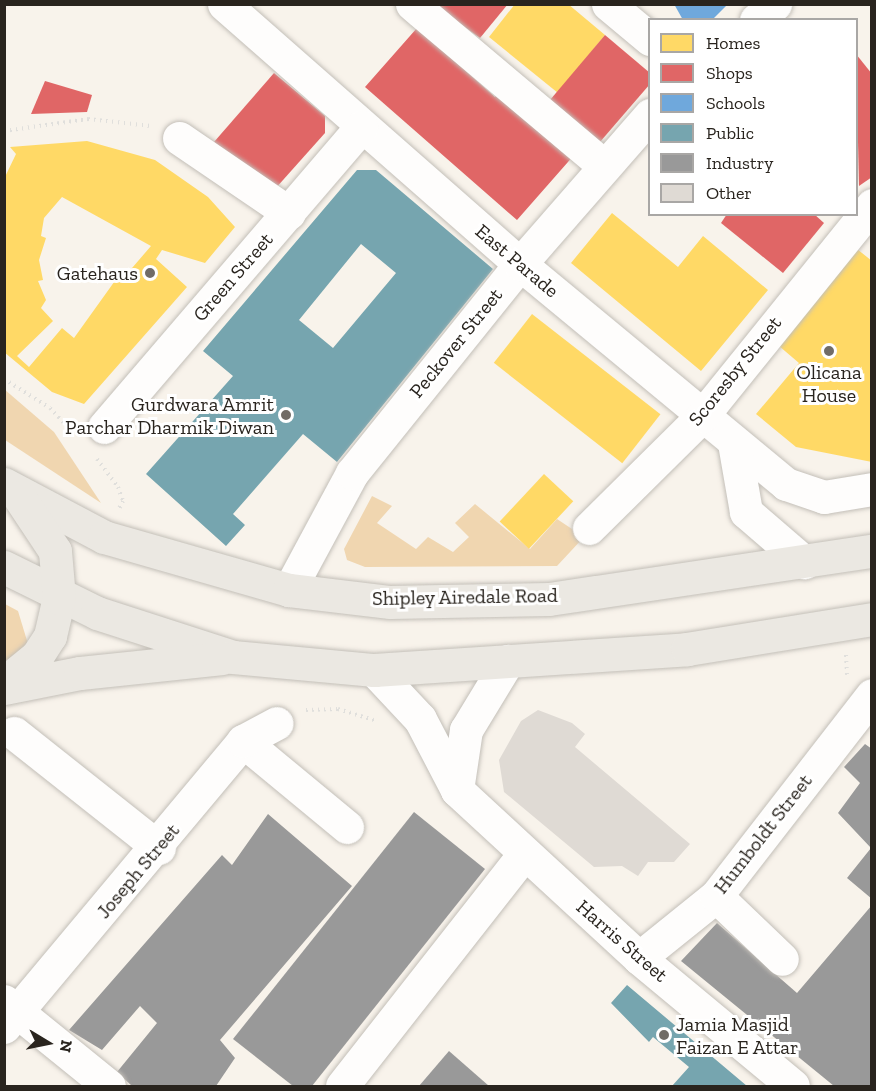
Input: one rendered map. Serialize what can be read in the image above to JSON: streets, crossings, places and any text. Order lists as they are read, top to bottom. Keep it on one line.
{"streets":{"main road":["Shipley Airedale Road"],"street":["East Parade","Green Street","Peckover Street","Scoresby Street","Humboldt Street","Joseph Street","Harris Street"]},"crossings":[["East Parade","Green Street"],["East Parade","Peckover Street"],["East Parade","Scoresby Street"],["Peckover Street","Shipley Airedale Road"],["Humboldt Street","Harris Street"]],"places":["Gatehaus","Olicana House","Gurdwara Amrit Parchar Dharmik Diwan","Jamia Masjid Faizan E Attar"],"legend":["Homes","Shops","Schools","Public","Industry","Other"],"north":"right"}
